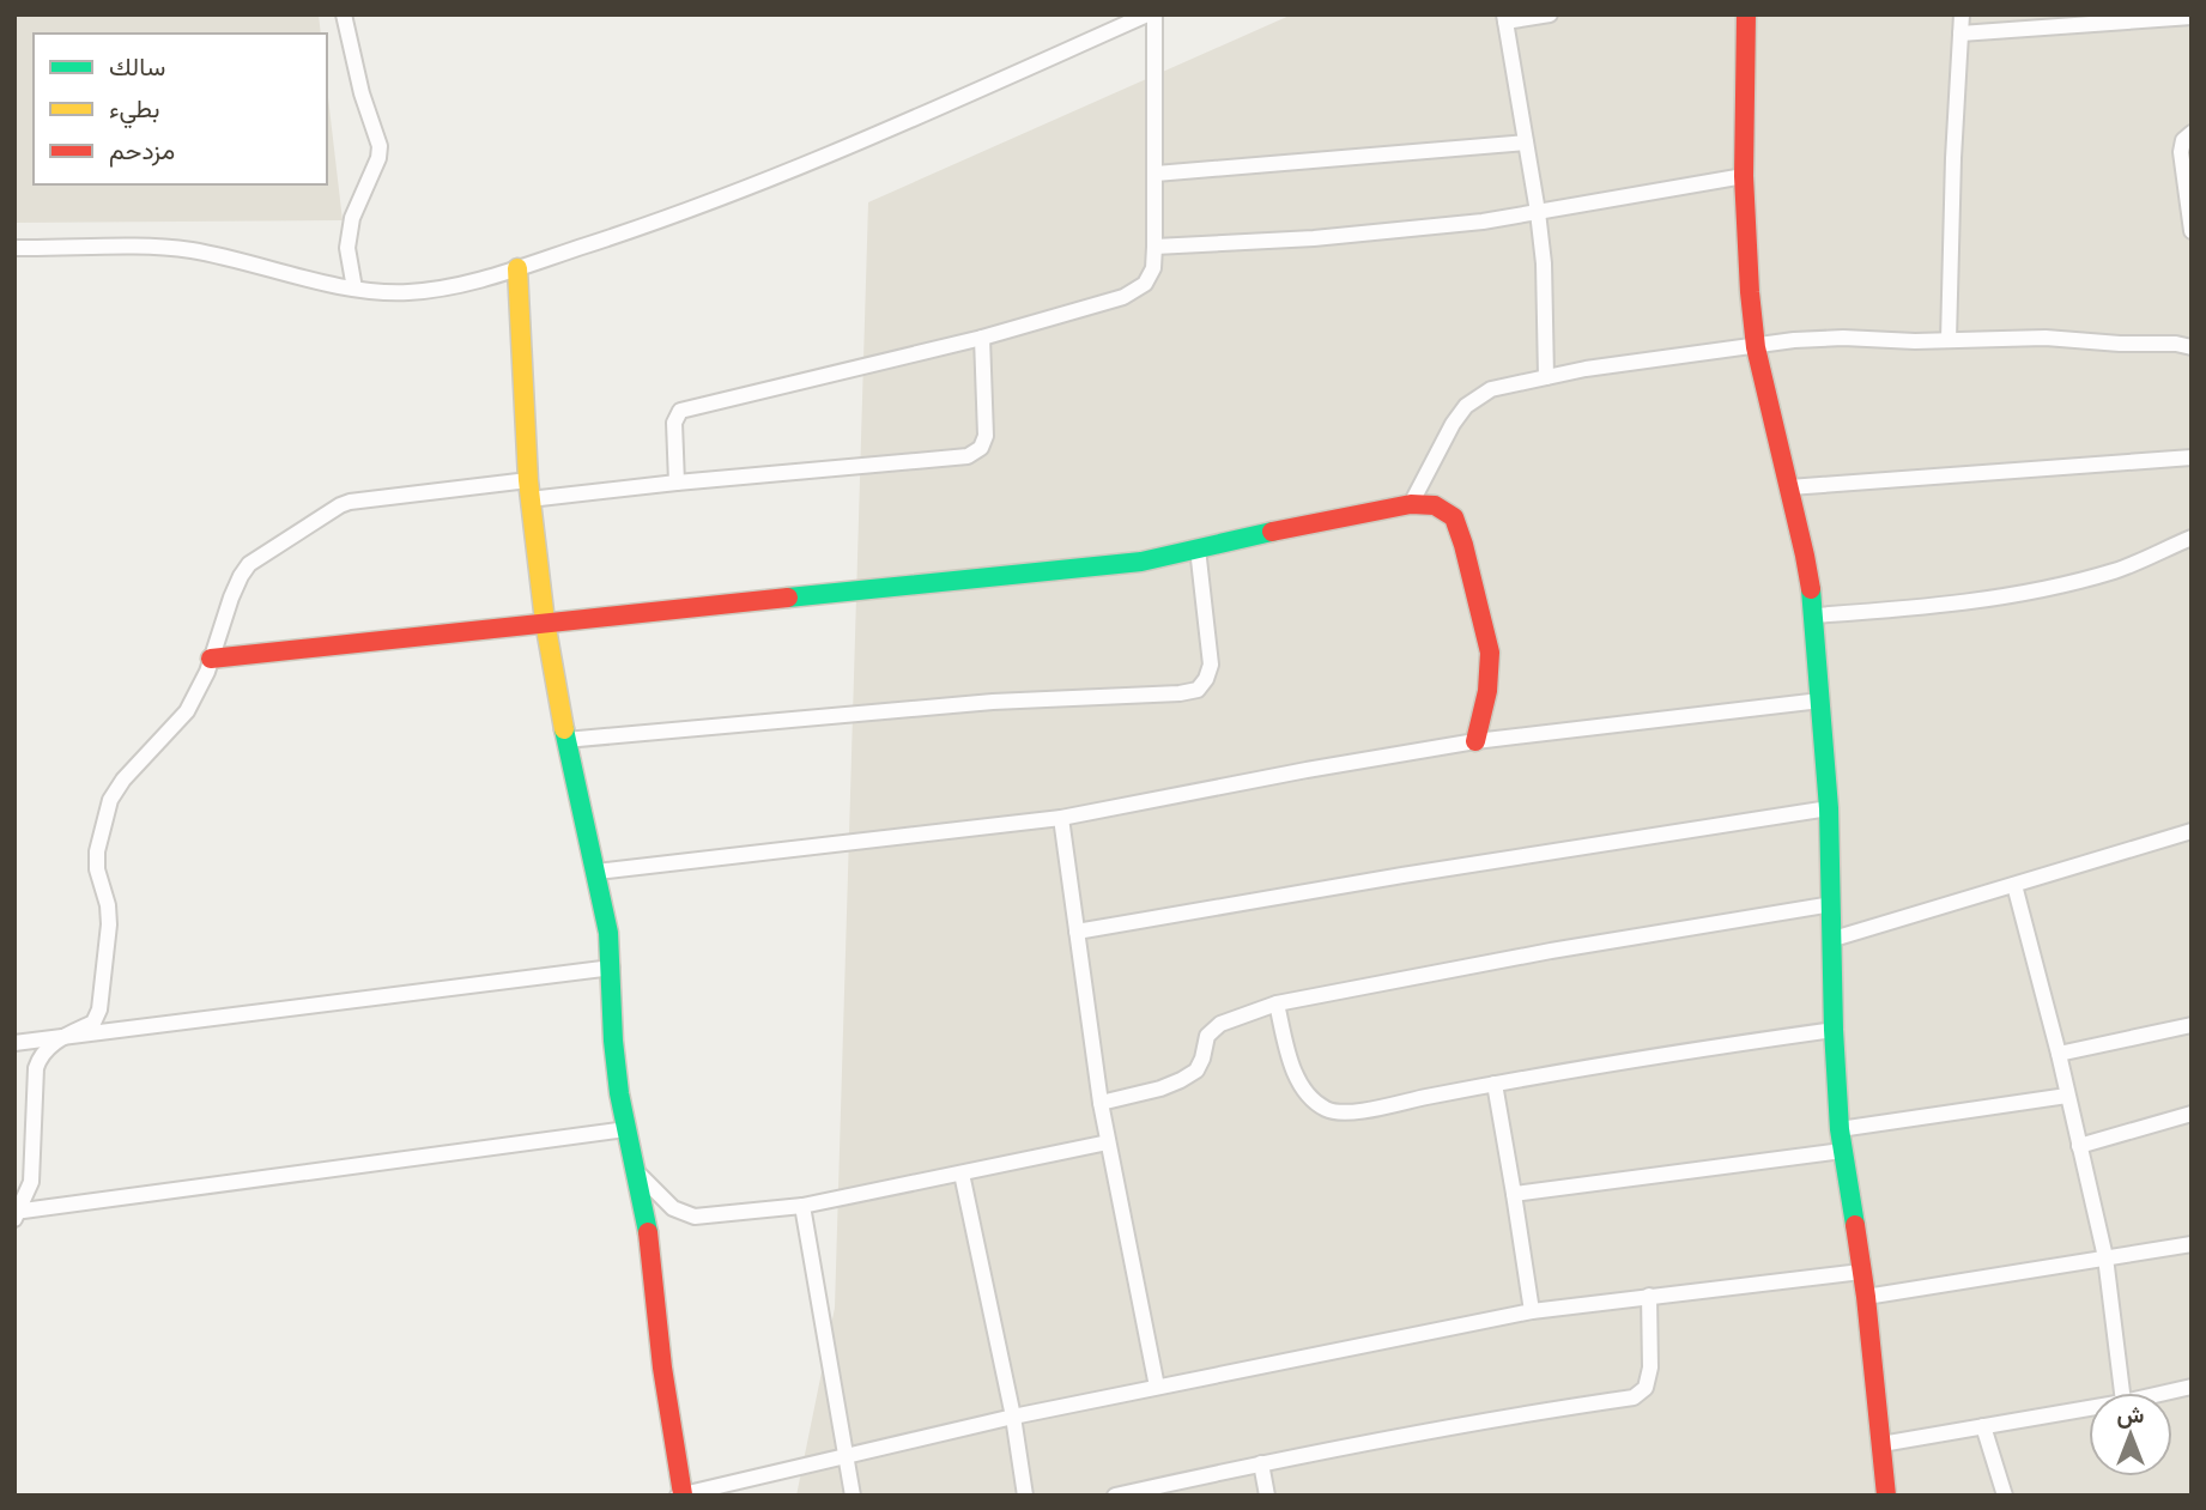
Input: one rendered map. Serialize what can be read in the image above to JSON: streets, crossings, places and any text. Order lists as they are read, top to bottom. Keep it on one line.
{"legend":["سالك","بطيء","مزدحم"],"north":"top"}
